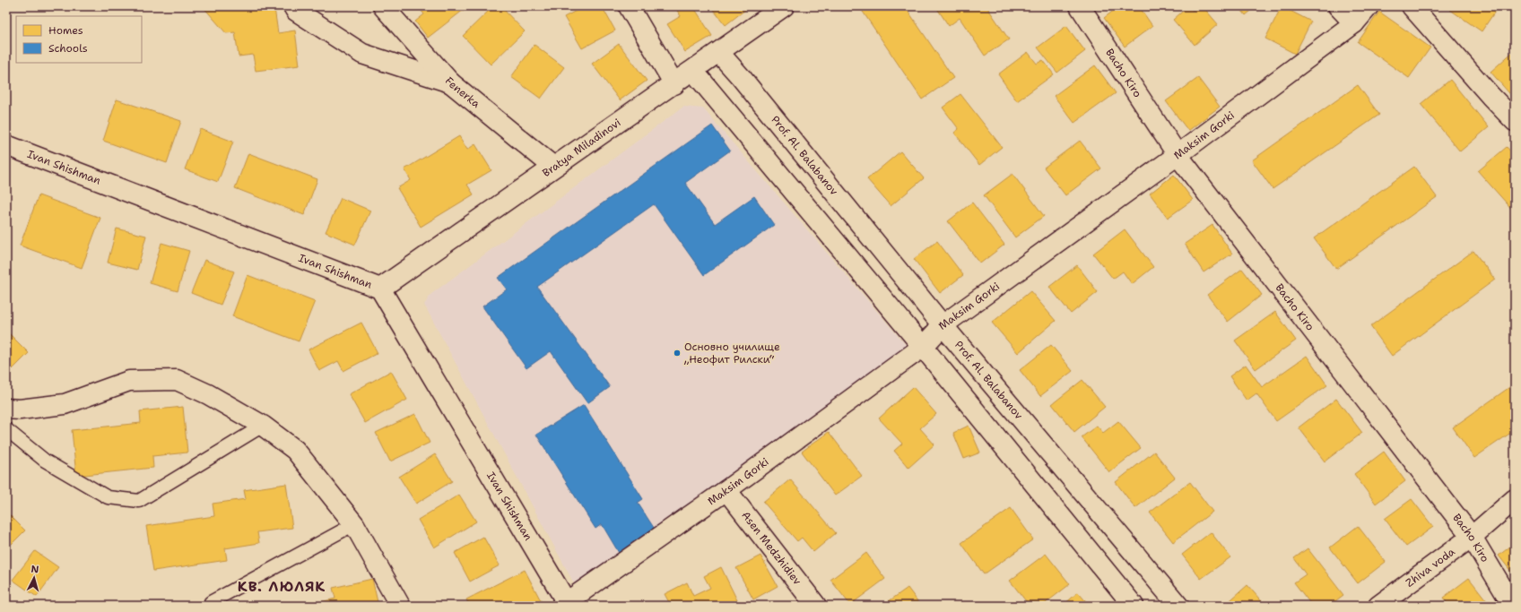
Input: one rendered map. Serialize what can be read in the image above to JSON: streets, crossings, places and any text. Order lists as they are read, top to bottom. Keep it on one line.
{"streets":{"street":["Bacho Kiro","Fenerka","Maksim Gorki","Bratya Miladinovi","Prof. Al. Balabanov","Ivan Shishman","Asen Medzhidiev","Zhiva voda"]},"crossings":[["Bacho Kiro","Maksim Gorki"],["Bacho Kiro","Zhiva voda"],["Fenerka","Bratya Miladinovi"],["Maksim Gorki","Prof. Al. Balabanov"],["Maksim Gorki","Ivan Shishman"],["Maksim Gorki","Asen Medzhidiev"],["Bratya Miladinovi","Prof. Al. Balabanov"],["Bratya Miladinovi","Ivan Shishman"]],"districts":["КВ. ЛЮЛЯК"],"places":["Основно училище „Неофит Рилски“"],"legend":["Homes","Schools"],"north":"top"}
